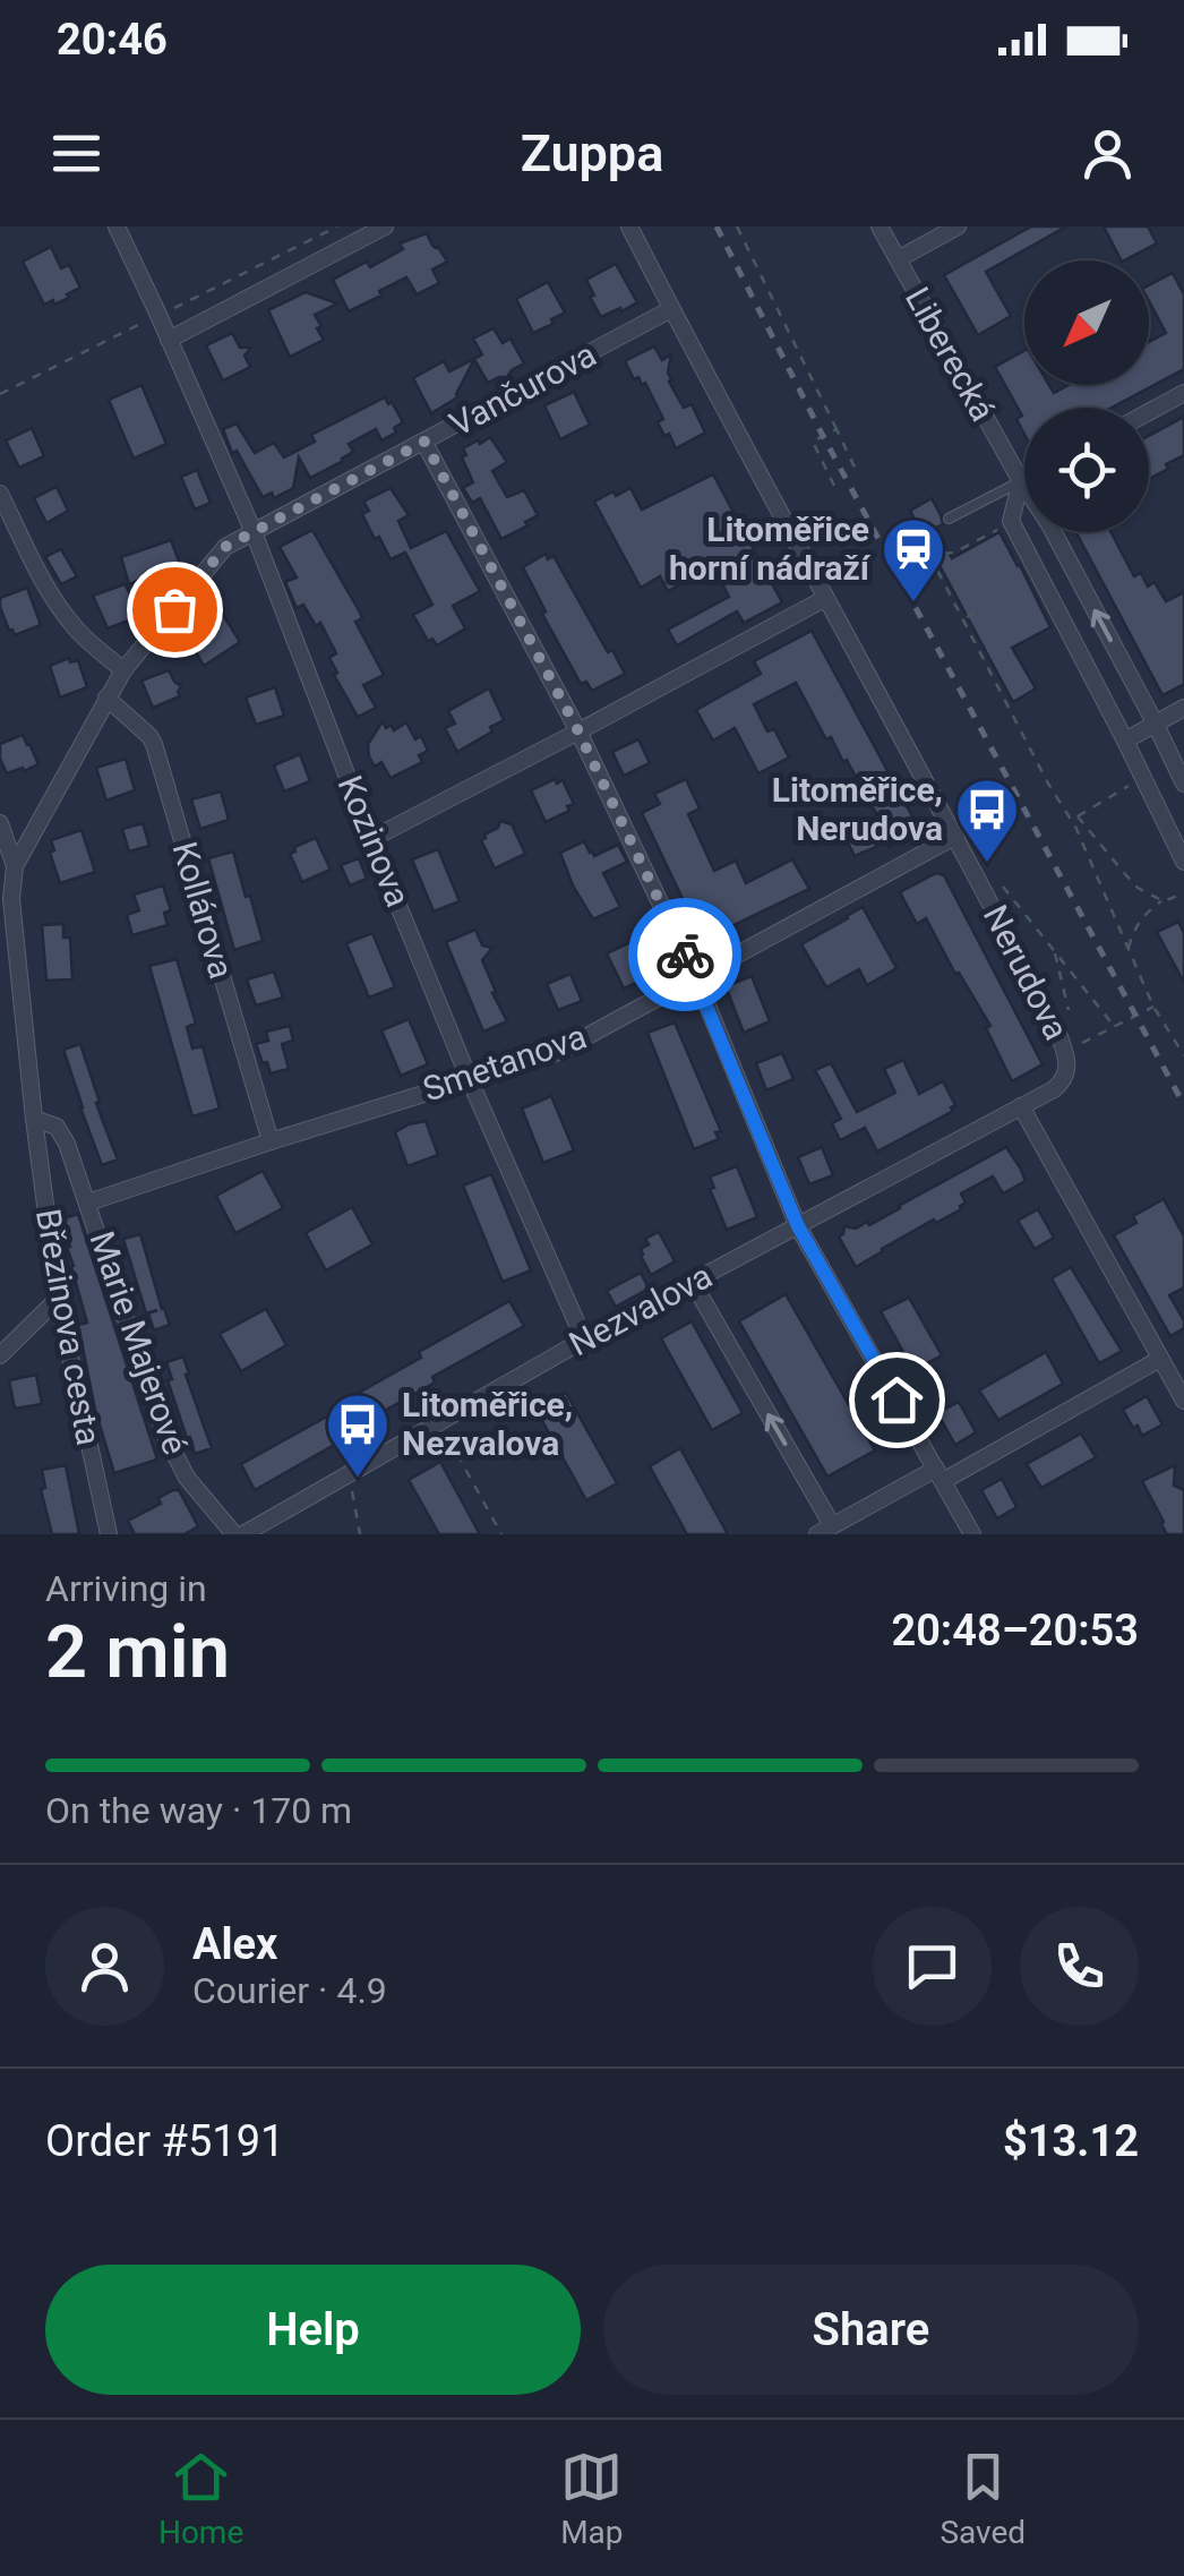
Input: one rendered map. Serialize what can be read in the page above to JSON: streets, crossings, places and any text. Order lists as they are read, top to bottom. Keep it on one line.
{"streets":{"street":["Liberecká","Vančurova","Kozinova","Kollárova","Nerudova","Smetanova","Nezvalova","Březinova cesta","Marie Majerové"]},"crossings":[["Vančurova","Kozinova"],["Vančurova","Kollárova"],["Vančurova","Nerudova"],["Vančurova","Březinova cesta"],["Kozinova","Smetanova"],["Kozinova","Nezvalova"],["Kollárova","Smetanova"],["Nerudova","Smetanova"],["Nerudova","Nezvalova"],["Smetanova","Marie Majerové"],["Březinova cesta","Marie Majerové"]],"places":{"station":["Litoměřice horní nádraží"],"bus stop":["Litoměřice, Nerudova","Litoměřice, Nezvalova"]},"north":"bottom left","page":{"status":"20:46","header":"Zuppa","heading":["2 min","Arriving in","20:48–20:53"],"panel":["Alex","Courier · 4.9","Order #5191","$13.12"],"bar":"On the way · 170 m","buttons":["Help","Share"],"tabs":["Home","Map","Saved"]}}
